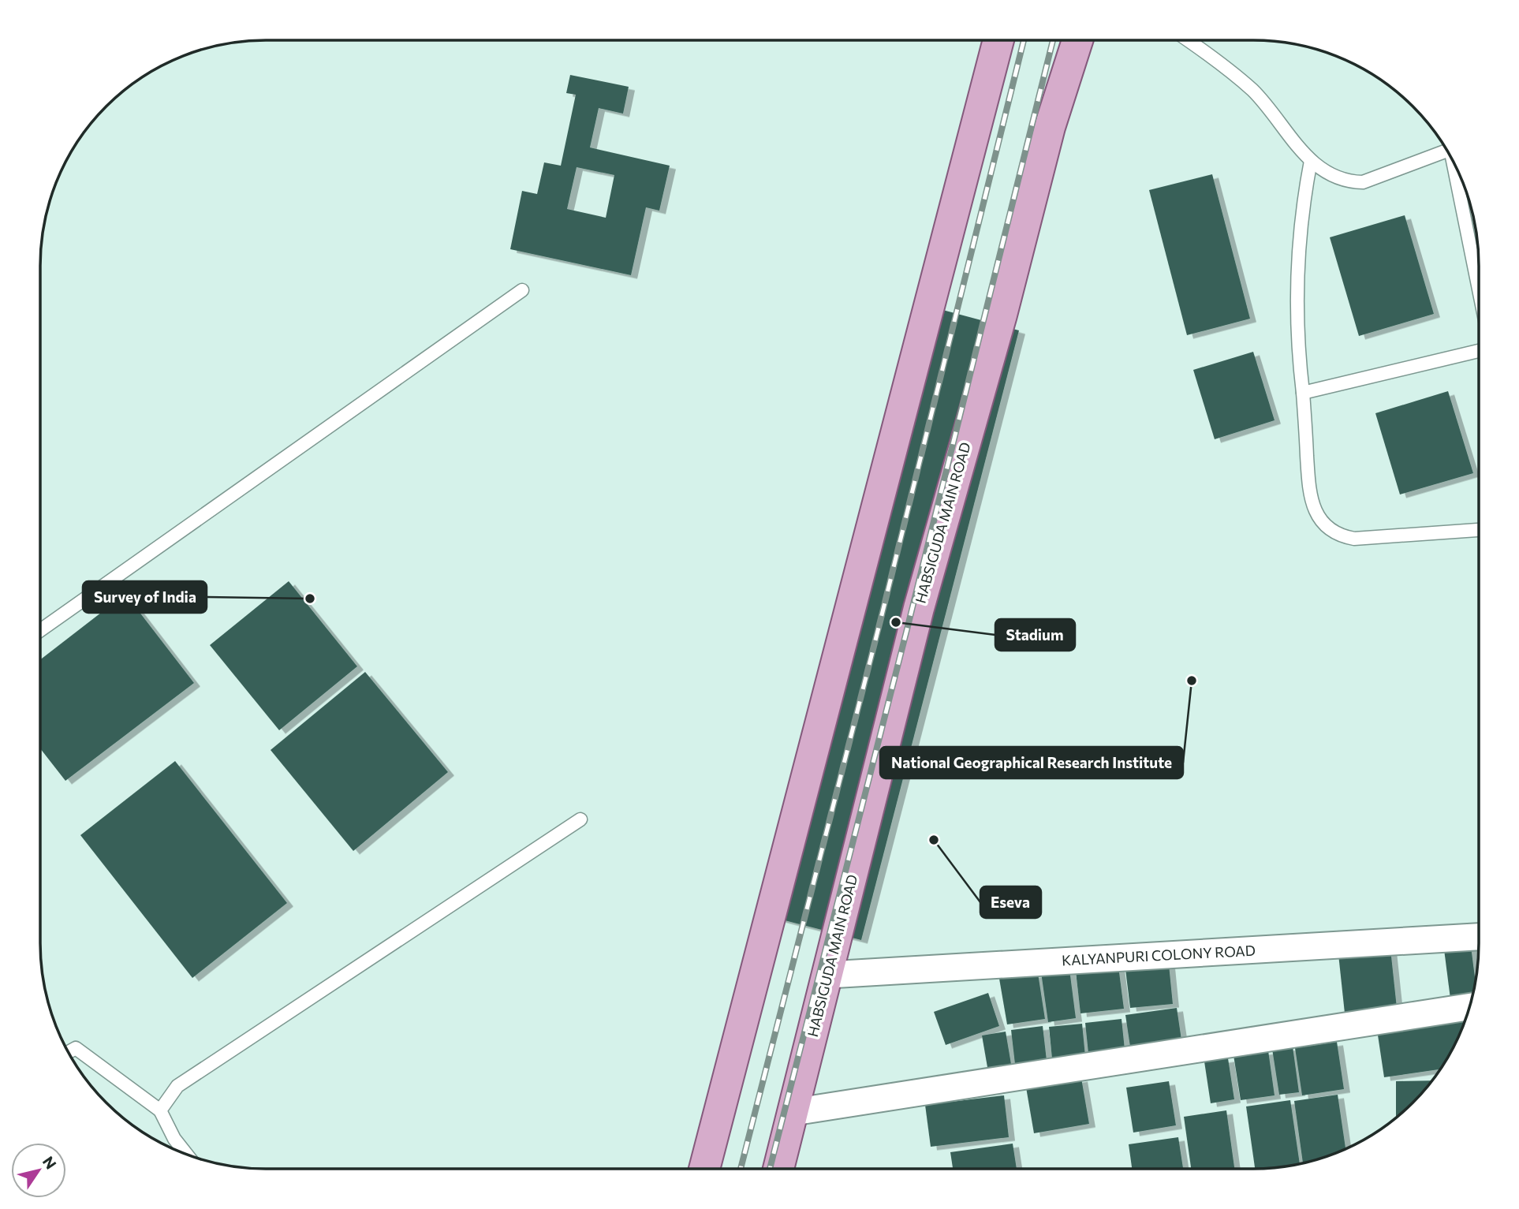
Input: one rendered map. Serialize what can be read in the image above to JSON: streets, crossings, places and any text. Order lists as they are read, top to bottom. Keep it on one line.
{"streets":{"main road":["HABSIGUDA MAIN ROAD"],"street":["KALYANPURI COLONY ROAD"]},"crossings":[["HABSIGUDA MAIN ROAD","KALYANPURI COLONY ROAD"]],"places":["Survey of India","Stadium","National Geographical Research Institute","Eseva"],"north":"top right"}
